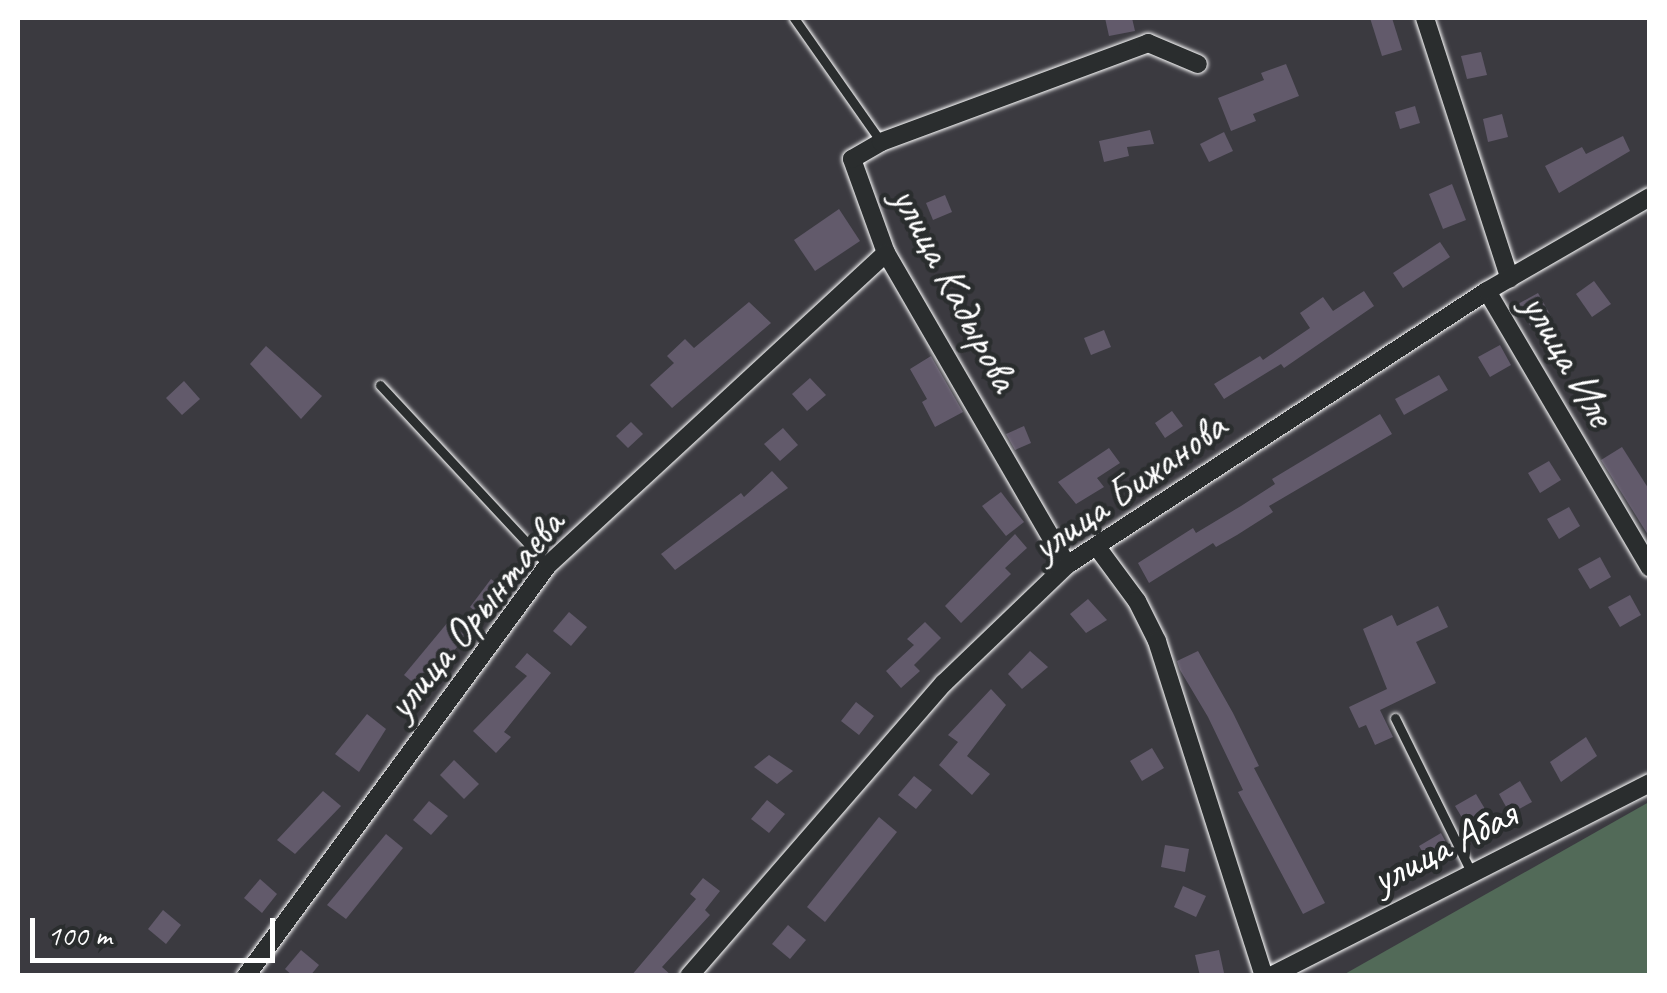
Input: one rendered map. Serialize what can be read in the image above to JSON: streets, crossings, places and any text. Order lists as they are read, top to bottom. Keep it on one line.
{"streets":{"street":["улица Кадырова","улица Иле","улица Бижанова","улица Орынтаева","улица Абая"]},"crossings":[["улица Кадырова","улица Бижанова"],["улица Кадырова","улица Орынтаева"],["улица Иле","улица Бижанова"]],"scale_bar":"100 m"}
